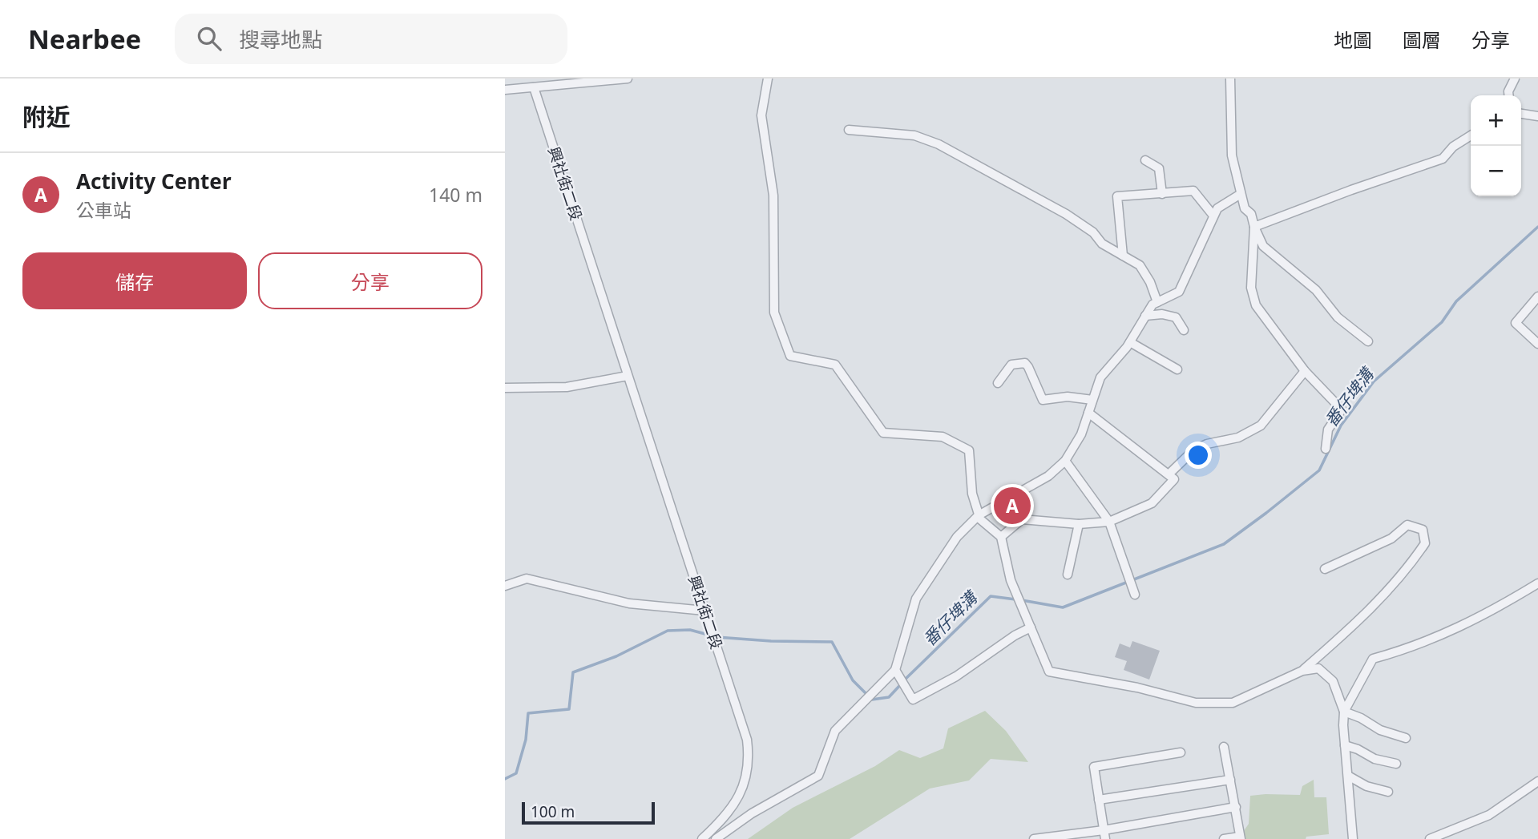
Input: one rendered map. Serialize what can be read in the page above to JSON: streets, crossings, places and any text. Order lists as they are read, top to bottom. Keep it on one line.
{"streets":{"street":["興社街二段"]},"water":["番仔埤溝"],"scale_bar":"100 m","page":{"header":"Nearbee","search":"搜尋地點","nav":["地圖","圖層","分享"],"heading":"附近","map_buttons":["+","−"],"list":[{"mark":"A","name":"Activity Center","note":"公車站","value":"140 m"}],"buttons":["儲存","分享"],"pins":"A","scale":"100 m"}}
